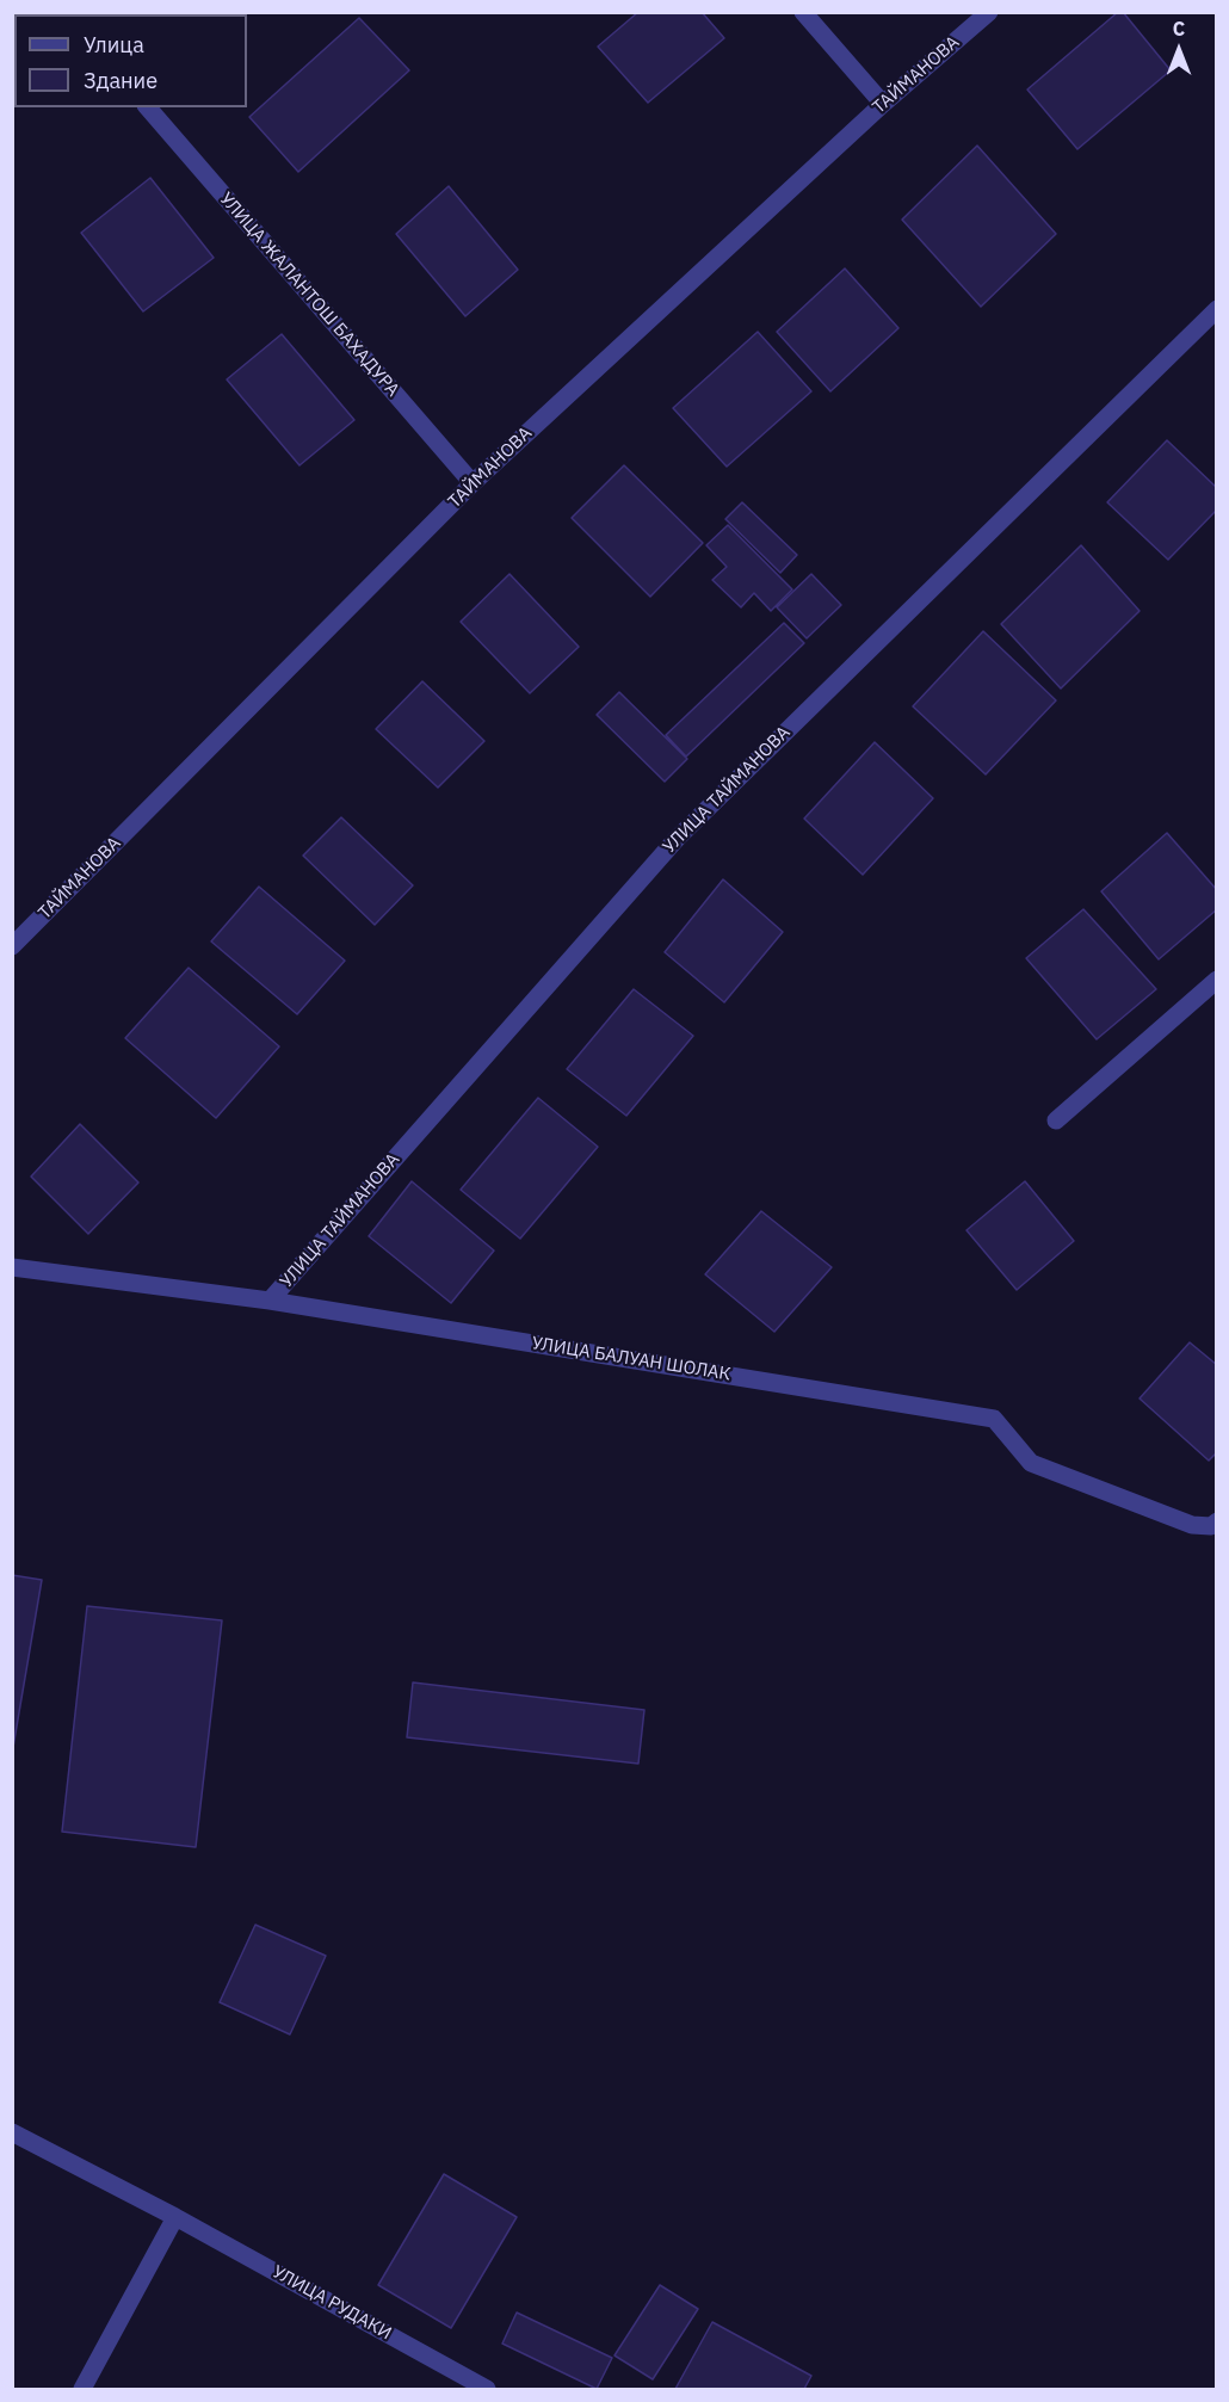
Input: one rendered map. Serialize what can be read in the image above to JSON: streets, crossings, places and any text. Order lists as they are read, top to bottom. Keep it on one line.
{"streets":{"street":["ТАЙМАНОВА","УЛИЦА ЖАЛАНТОШ БАХАДУРА","УЛИЦА ТАЙМАНОВА","УЛИЦА БАЛУАН ШОЛАК","УЛИЦА РУДАКИ"]},"crossings":[["ТАЙМАНОВА","УЛИЦА ЖАЛАНТОШ БАХАДУРА"],["УЛИЦА ТАЙМАНОВА","УЛИЦА БАЛУАН ШОЛАК"]],"legend":["Улица","Здание"],"north":"top"}
